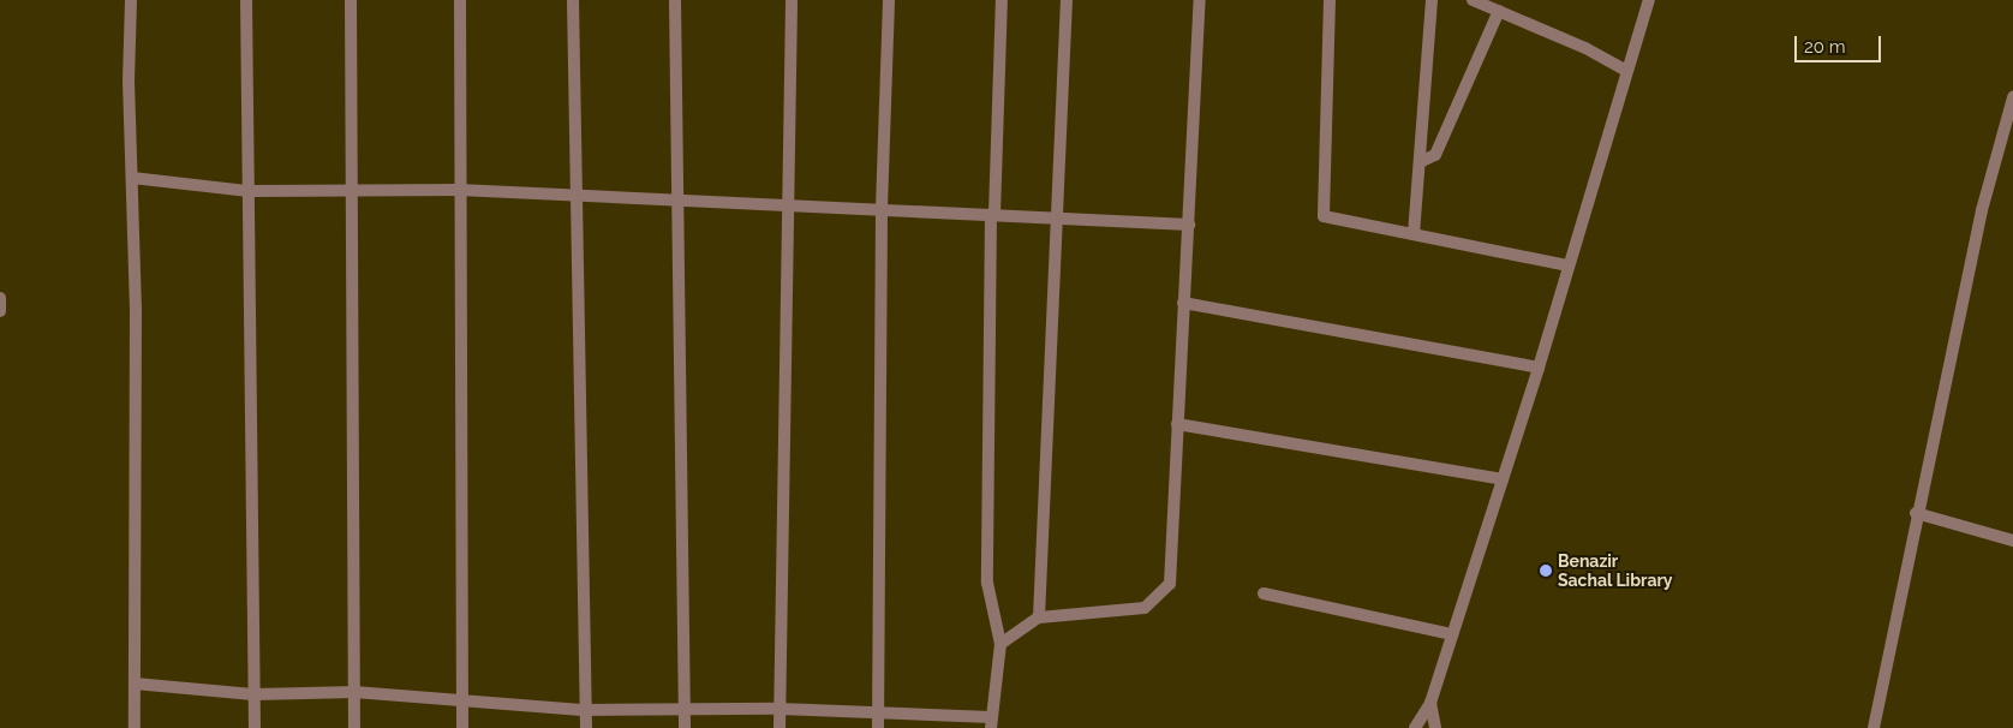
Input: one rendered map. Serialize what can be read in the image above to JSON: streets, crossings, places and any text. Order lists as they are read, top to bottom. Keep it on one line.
{"places":["Benazir Sachal Library"],"scale_bar":"20 m"}
